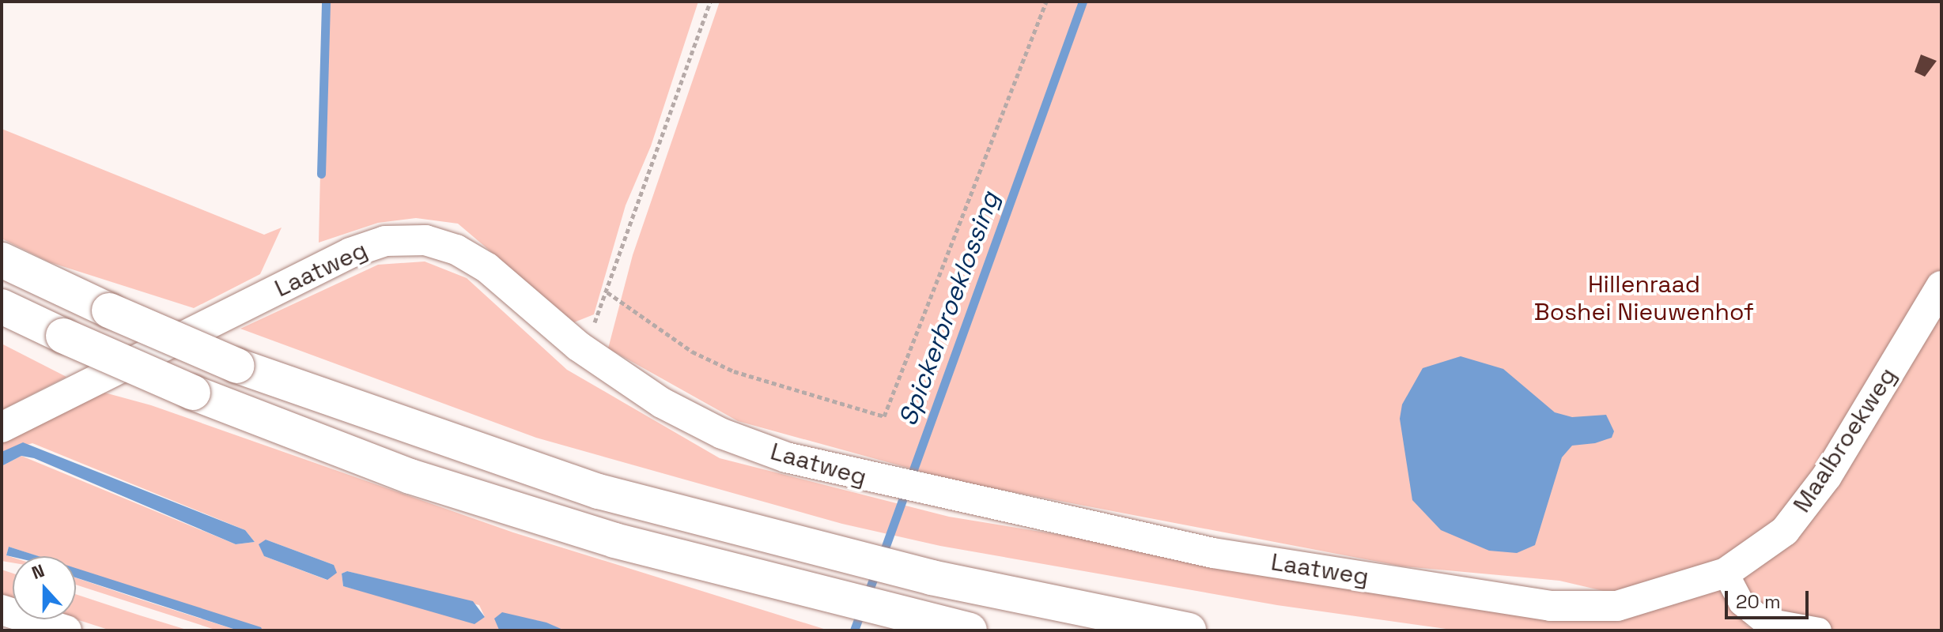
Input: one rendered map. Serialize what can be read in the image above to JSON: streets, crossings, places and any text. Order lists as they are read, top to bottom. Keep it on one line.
{"streets":{"street":["Laatweg","Maalbroekweg"]},"crossings":[["Laatweg","Maalbroekweg"]],"water":["Spickerbroeklossing"],"parks":["Hillenraad Boshei Nieuwenhof"],"scale_bar":"20 m","north":"top"}
